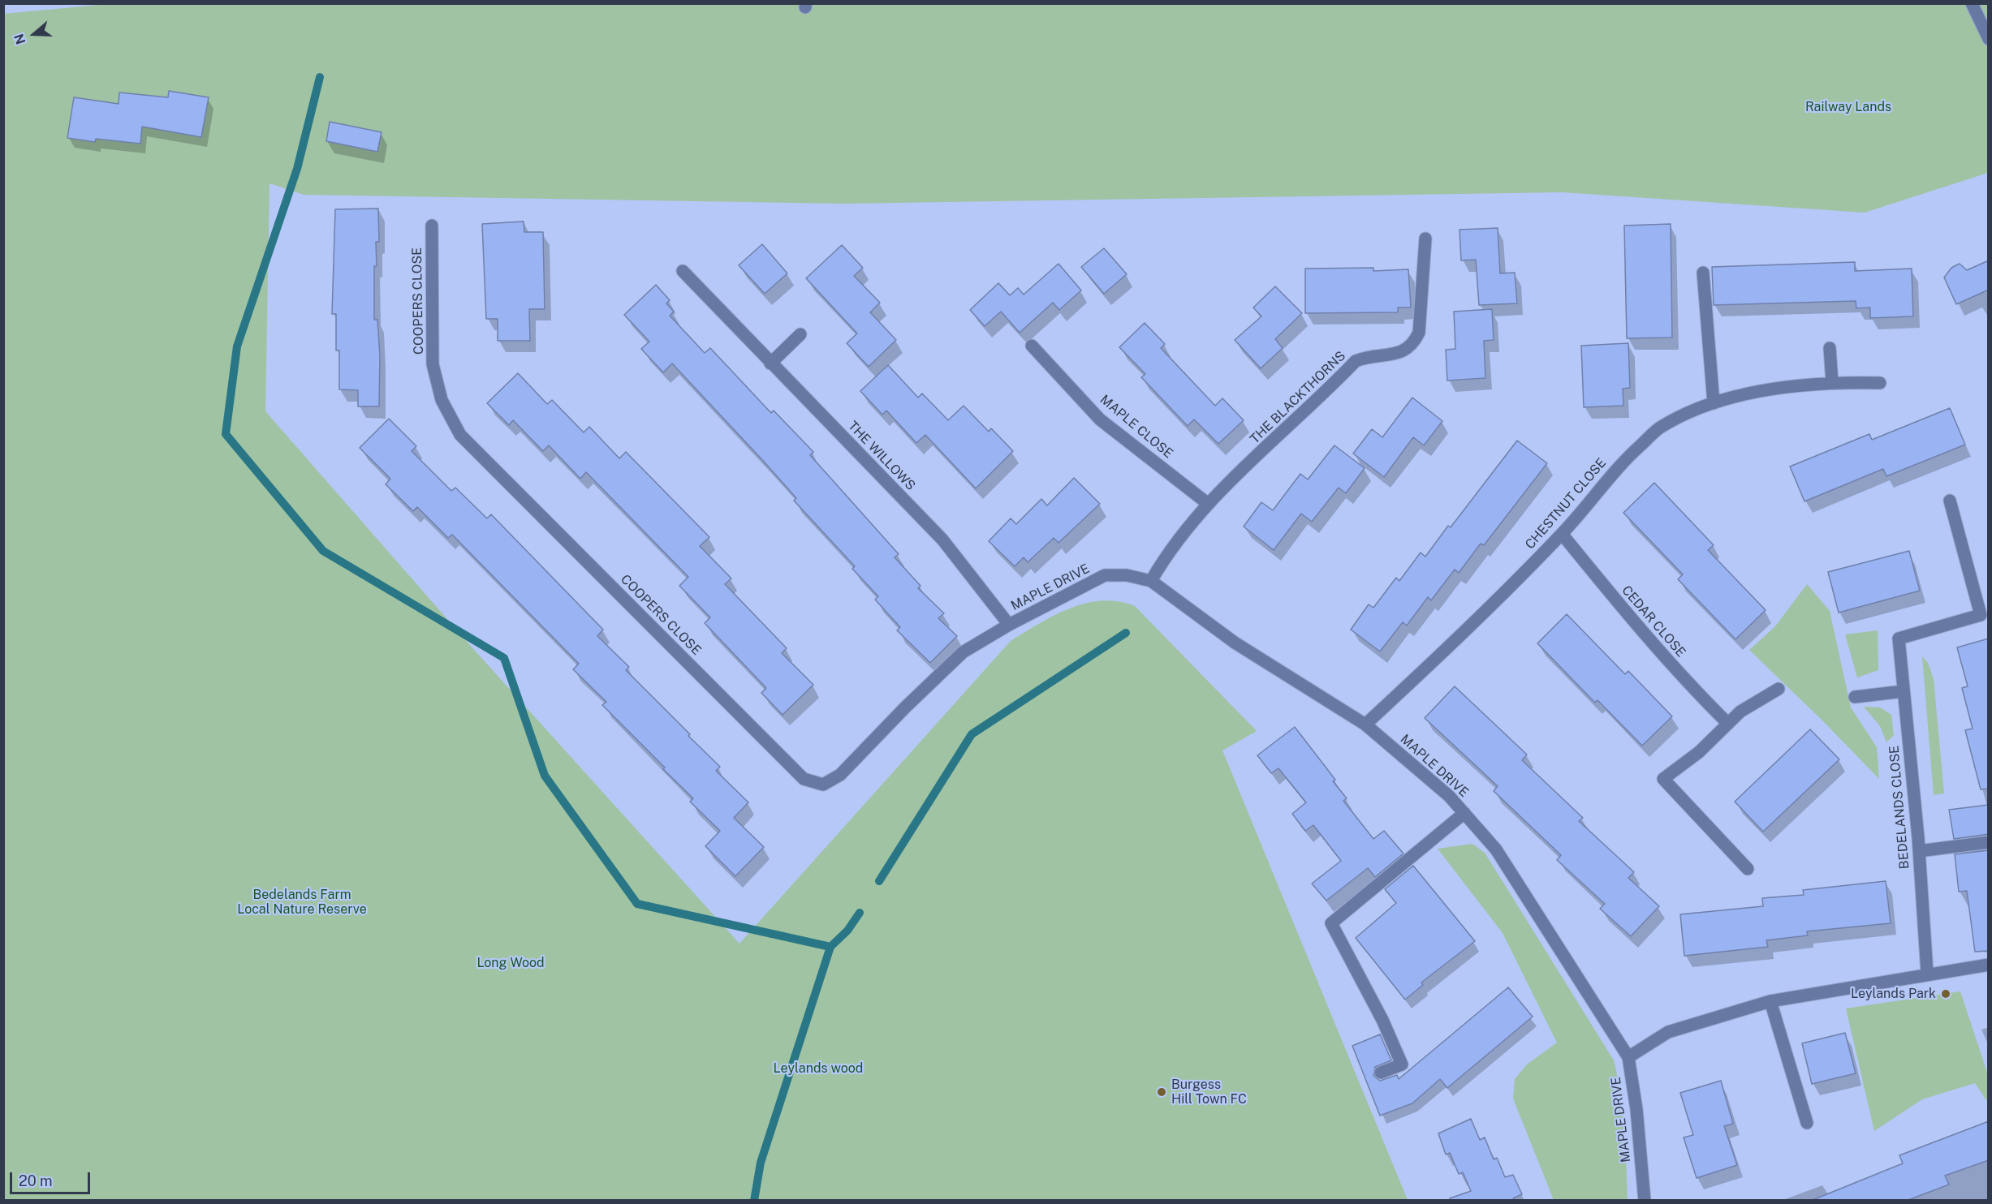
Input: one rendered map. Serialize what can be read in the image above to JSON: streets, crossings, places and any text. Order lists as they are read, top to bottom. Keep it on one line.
{"streets":{"street":["COOPERS CLOSE","THE BLACKTHORNS","MAPLE CLOSE","THE WILLOWS","CHESTNUT CLOSE","MAPLE DRIVE","CEDAR CLOSE","BEDELANDS CLOSE"]},"crossings":[["COOPERS CLOSE","THE WILLOWS"],["COOPERS CLOSE","MAPLE DRIVE"],["THE BLACKTHORNS","MAPLE CLOSE"],["THE BLACKTHORNS","MAPLE DRIVE"],["THE WILLOWS","MAPLE DRIVE"],["CHESTNUT CLOSE","MAPLE DRIVE"],["CHESTNUT CLOSE","CEDAR CLOSE"]],"parks":["Railway Lands","Bedelands Farm Local Nature Reserve","Long Wood","Leylands wood"],"places":["Leylands Park","Burgess Hill Town FC"],"scale_bar":"20 m","north":"left"}
